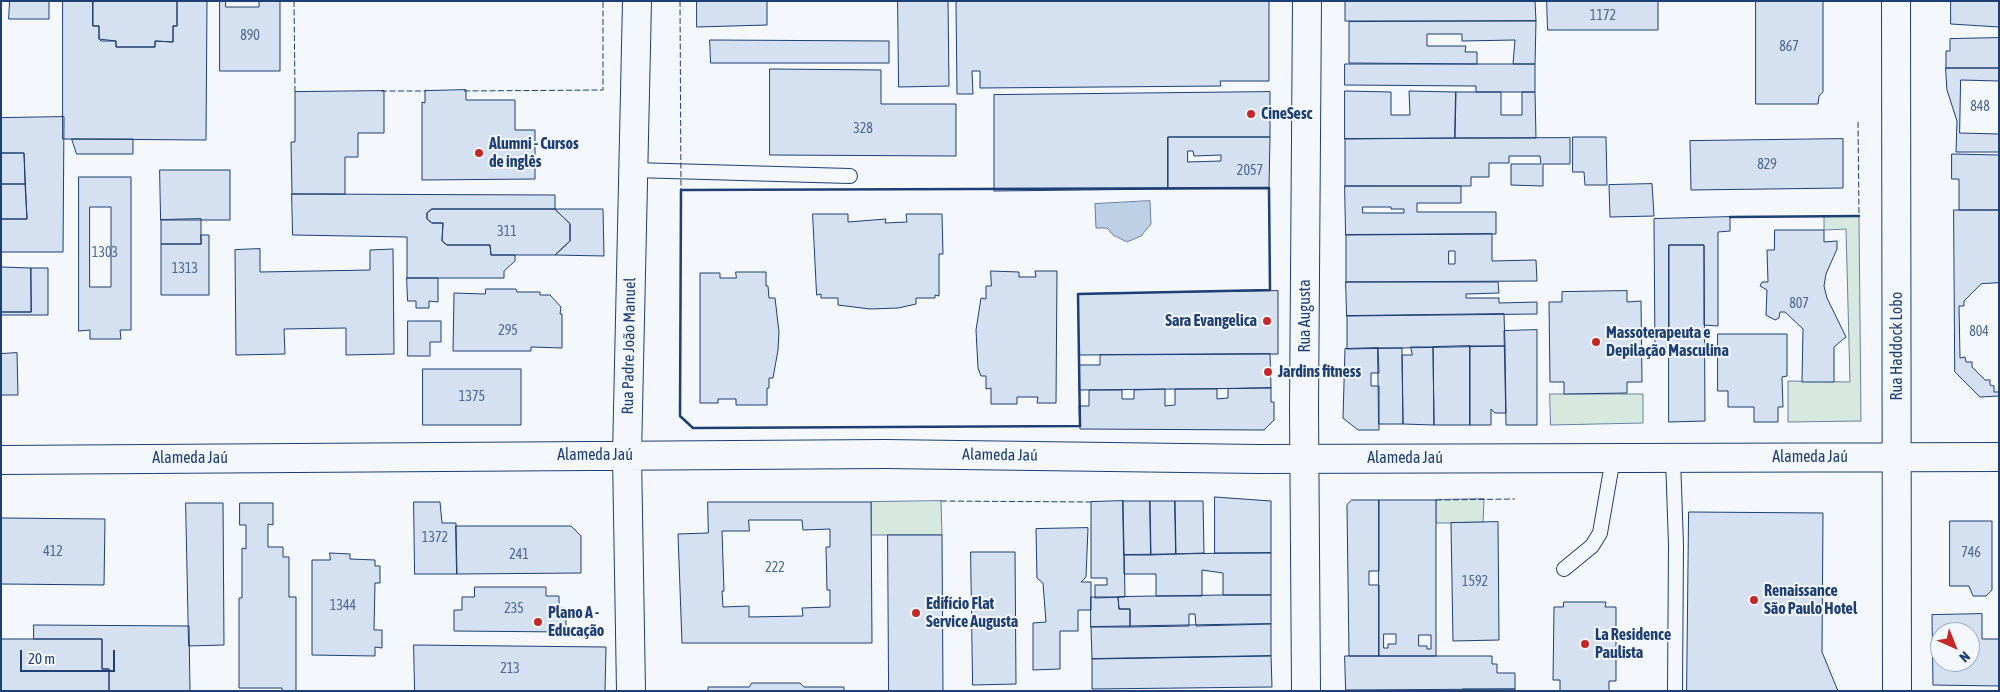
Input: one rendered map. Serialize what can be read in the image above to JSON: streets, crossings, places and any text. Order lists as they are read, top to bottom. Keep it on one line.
{"streets":{"street":["Rua Augusta","Rua Padre João Manuel","Rua Haddock Lobo","Alameda Jaú"]},"crossings":[["Rua Augusta","Alameda Jaú"],["Rua Padre João Manuel","Alameda Jaú"],["Rua Haddock Lobo","Alameda Jaú"]],"places":["CineSesc","Alumni - Cursos de inglês","Sara Evangelica","Massoterapeuta e Depilação Masculina","Jardins fitness","Renaissance São Paulo Hotel","Edifício Flat Service Augusta","Plano A - Educação","La Residence Paulista"],"house_numbers":["1172","890","867","848","328","829","2057","311","1303","1313","807","295","804","1375","1372","412","746","241","222","1592","1344","235","213"],"scale_bar":"20 m","north":"bottom right"}
